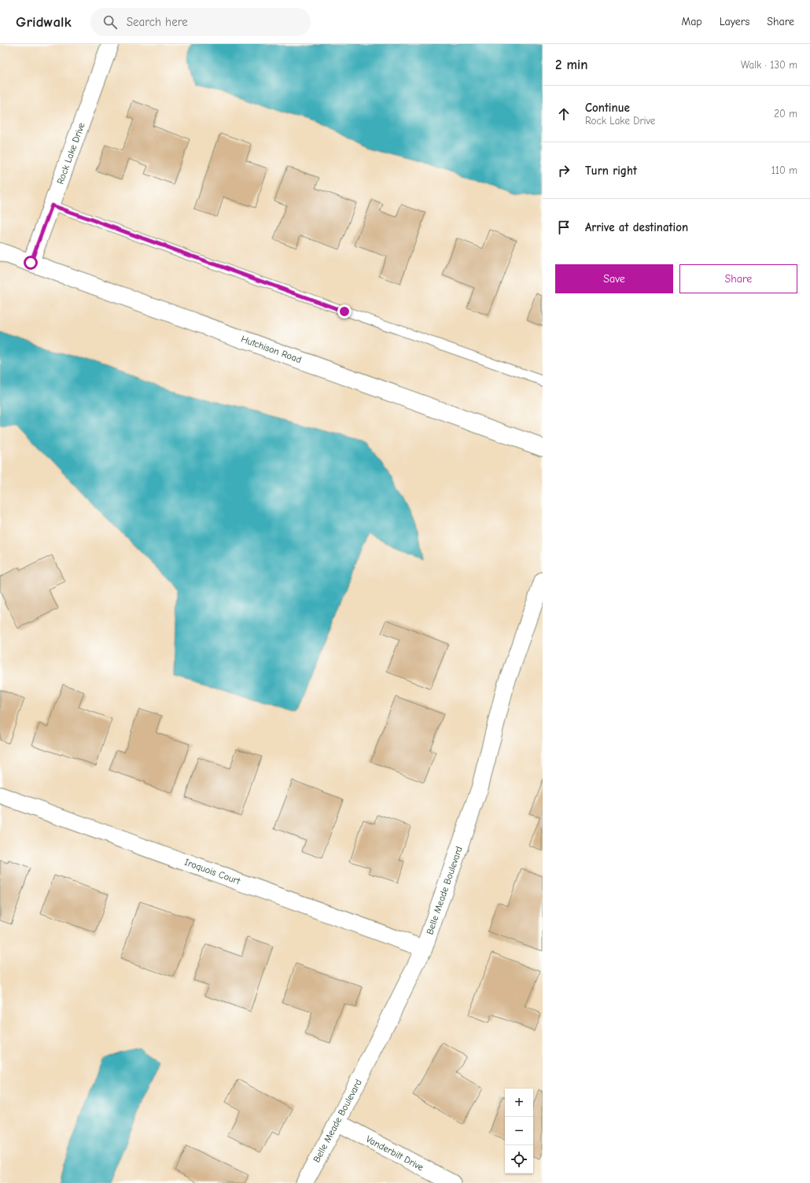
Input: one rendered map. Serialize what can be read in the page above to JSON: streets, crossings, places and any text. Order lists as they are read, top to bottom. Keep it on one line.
{"streets":{"street":["Rock Lake Drive","Hutchison Road","Iroquois Court","Belle Meade Boulevard","Vanderbilt Drive"]},"crossings":[["Rock Lake Drive","Hutchison Road"],["Iroquois Court","Belle Meade Boulevard"],["Belle Meade Boulevard","Vanderbilt Drive"]],"page":{"header":"Gridwalk","search":"Search here","nav":["Map","Layers","Share"],"heading":["2 min","Walk · 130 m"],"list":[["Continue","Rock Lake Drive","20 m"],["Turn right","110 m"],"Arrive at destination"],"buttons":["Save","Share"],"map_buttons":["+","−"]}}
